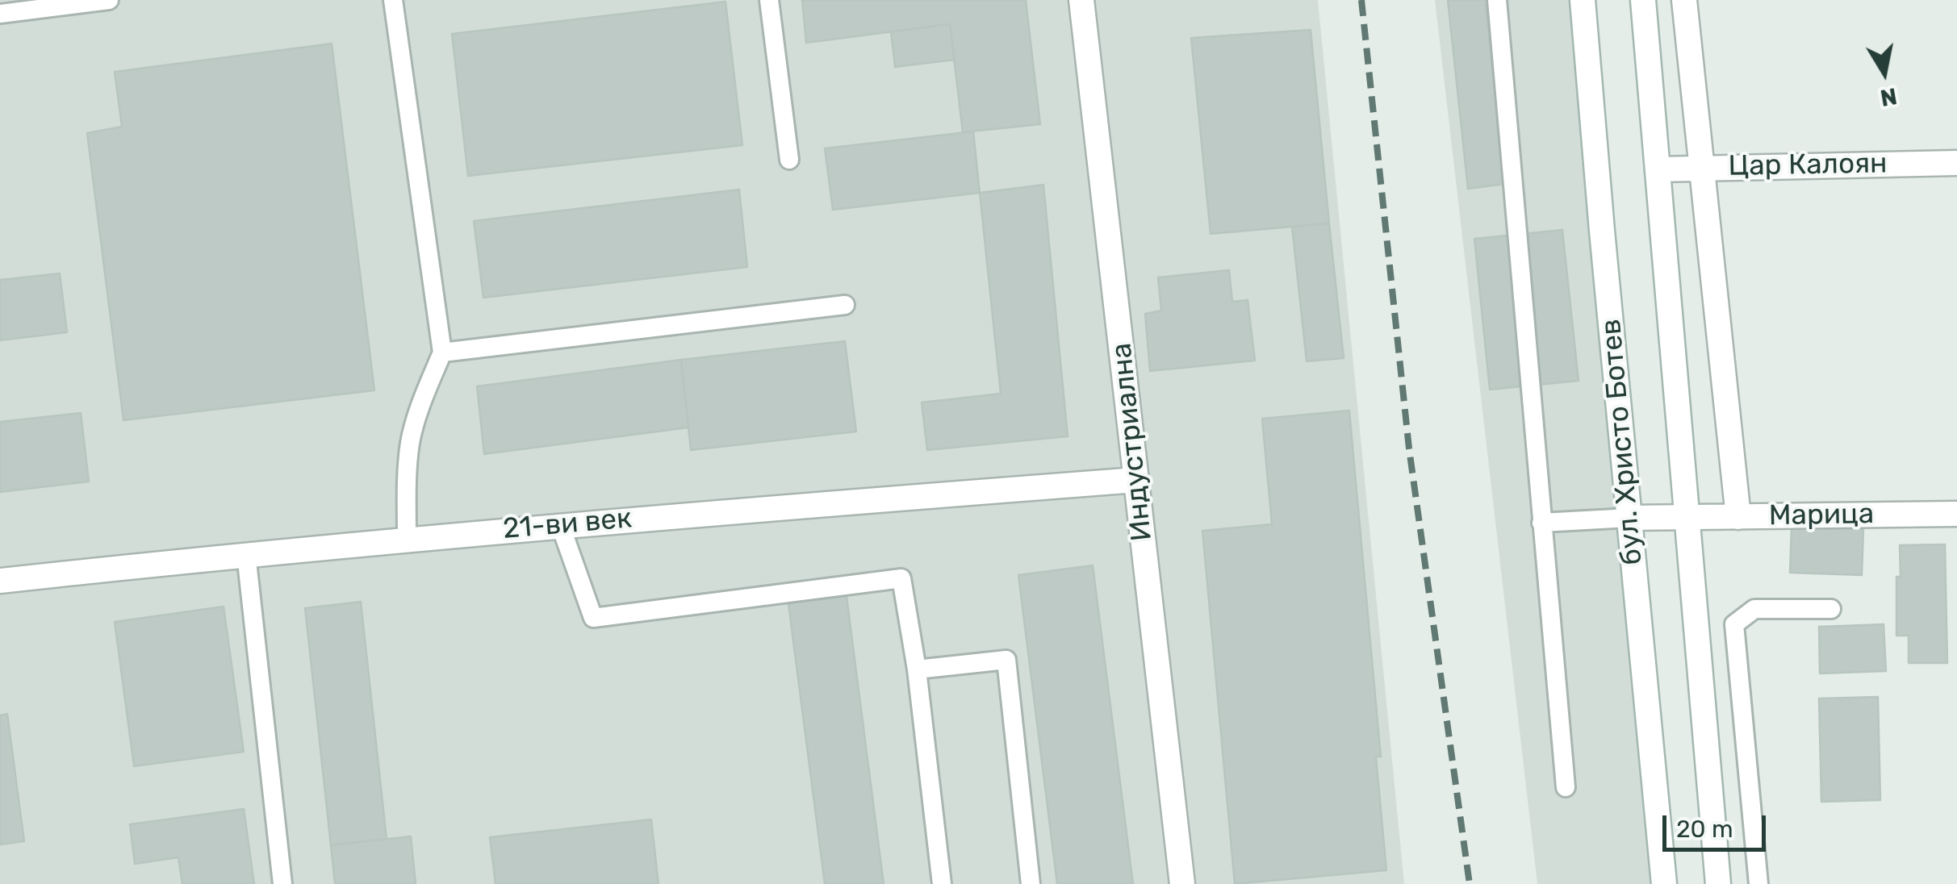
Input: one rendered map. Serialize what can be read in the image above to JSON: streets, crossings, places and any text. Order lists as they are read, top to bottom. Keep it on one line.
{"streets":{"street":["Цар Калоян","Индустриална","бул. Христо Ботев","Марица","21-ви век"]},"crossings":[["Цар Калоян","бул. Христо Ботев"],["Индустриална","21-ви век"],["бул. Христо Ботев","Марица"]],"scale_bar":"20 m","north":"bottom"}
